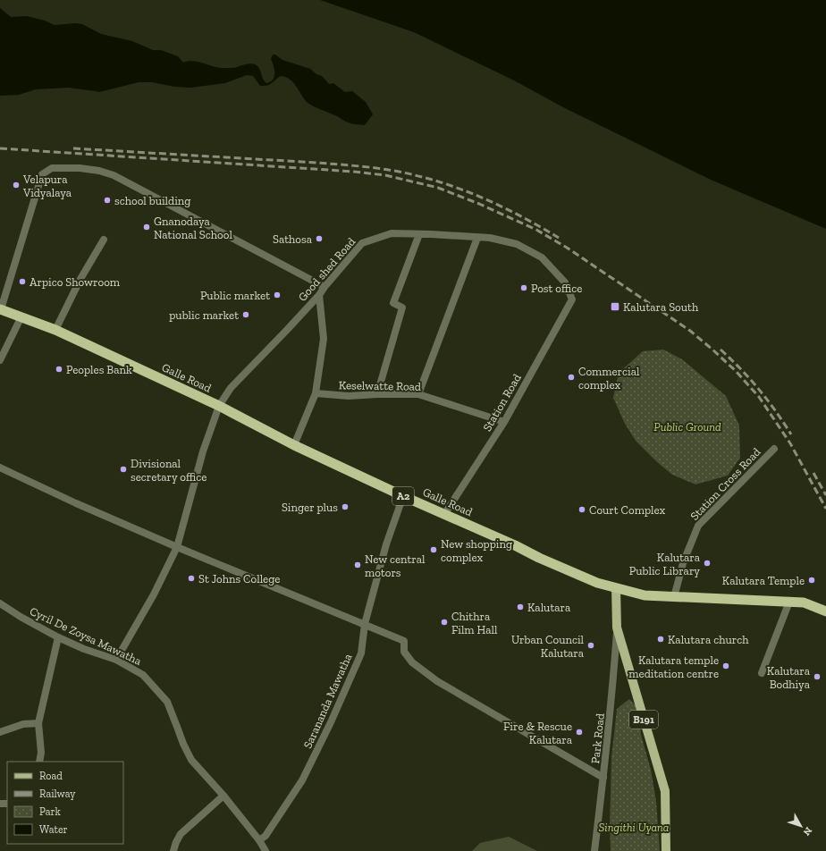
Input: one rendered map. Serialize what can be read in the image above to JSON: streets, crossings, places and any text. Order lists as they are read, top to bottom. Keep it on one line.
{"streets":{"highway":["Galle Road","A2"],"main road":["B191"],"street":["Good shed Road","Keselwatte Road","Station Road","Station Cross Road","Cyril De Zoysa Mawatha","Sarananda Mawatha","Park Road"]},"crossings":[["Good shed Road","Galle Road"],["Good shed Road","Station Road"],["Good shed Road","Cyril De Zoysa Mawatha"],["Galle Road","Station Road"],["Galle Road","Station Cross Road"],["Galle Road","Sarananda Mawatha"],["Galle Road","B191"],["Keselwatte Road","Station Road"],["Cyril De Zoysa Mawatha","Sarananda Mawatha"],["B191","Park Road"]],"parks":["Public Ground","Singithi Uyana"],"places":{"other":["Velapura Vidyalaya","school building","Gnanodaya National School","Sathosa","Arpico Showroom","Post office","Public market","public market","Peoples Bank","Commercial complex","Divisional secretary office","Singer plus","Court Complex","New shopping complex","Kalutara Public Library","New central motors","St Johns College","Kalutara Temple","Kalutara","Chithra Film Hall","Kalutara church","Urban Council Kalutara","Kalutara temple meditation centre","Kalutara Bodhiya","Fire & Rescue Kalutara"],"transit":["Kalutara South"]},"legend":["Road","Railway","Park","Water"],"north":"bottom right"}
